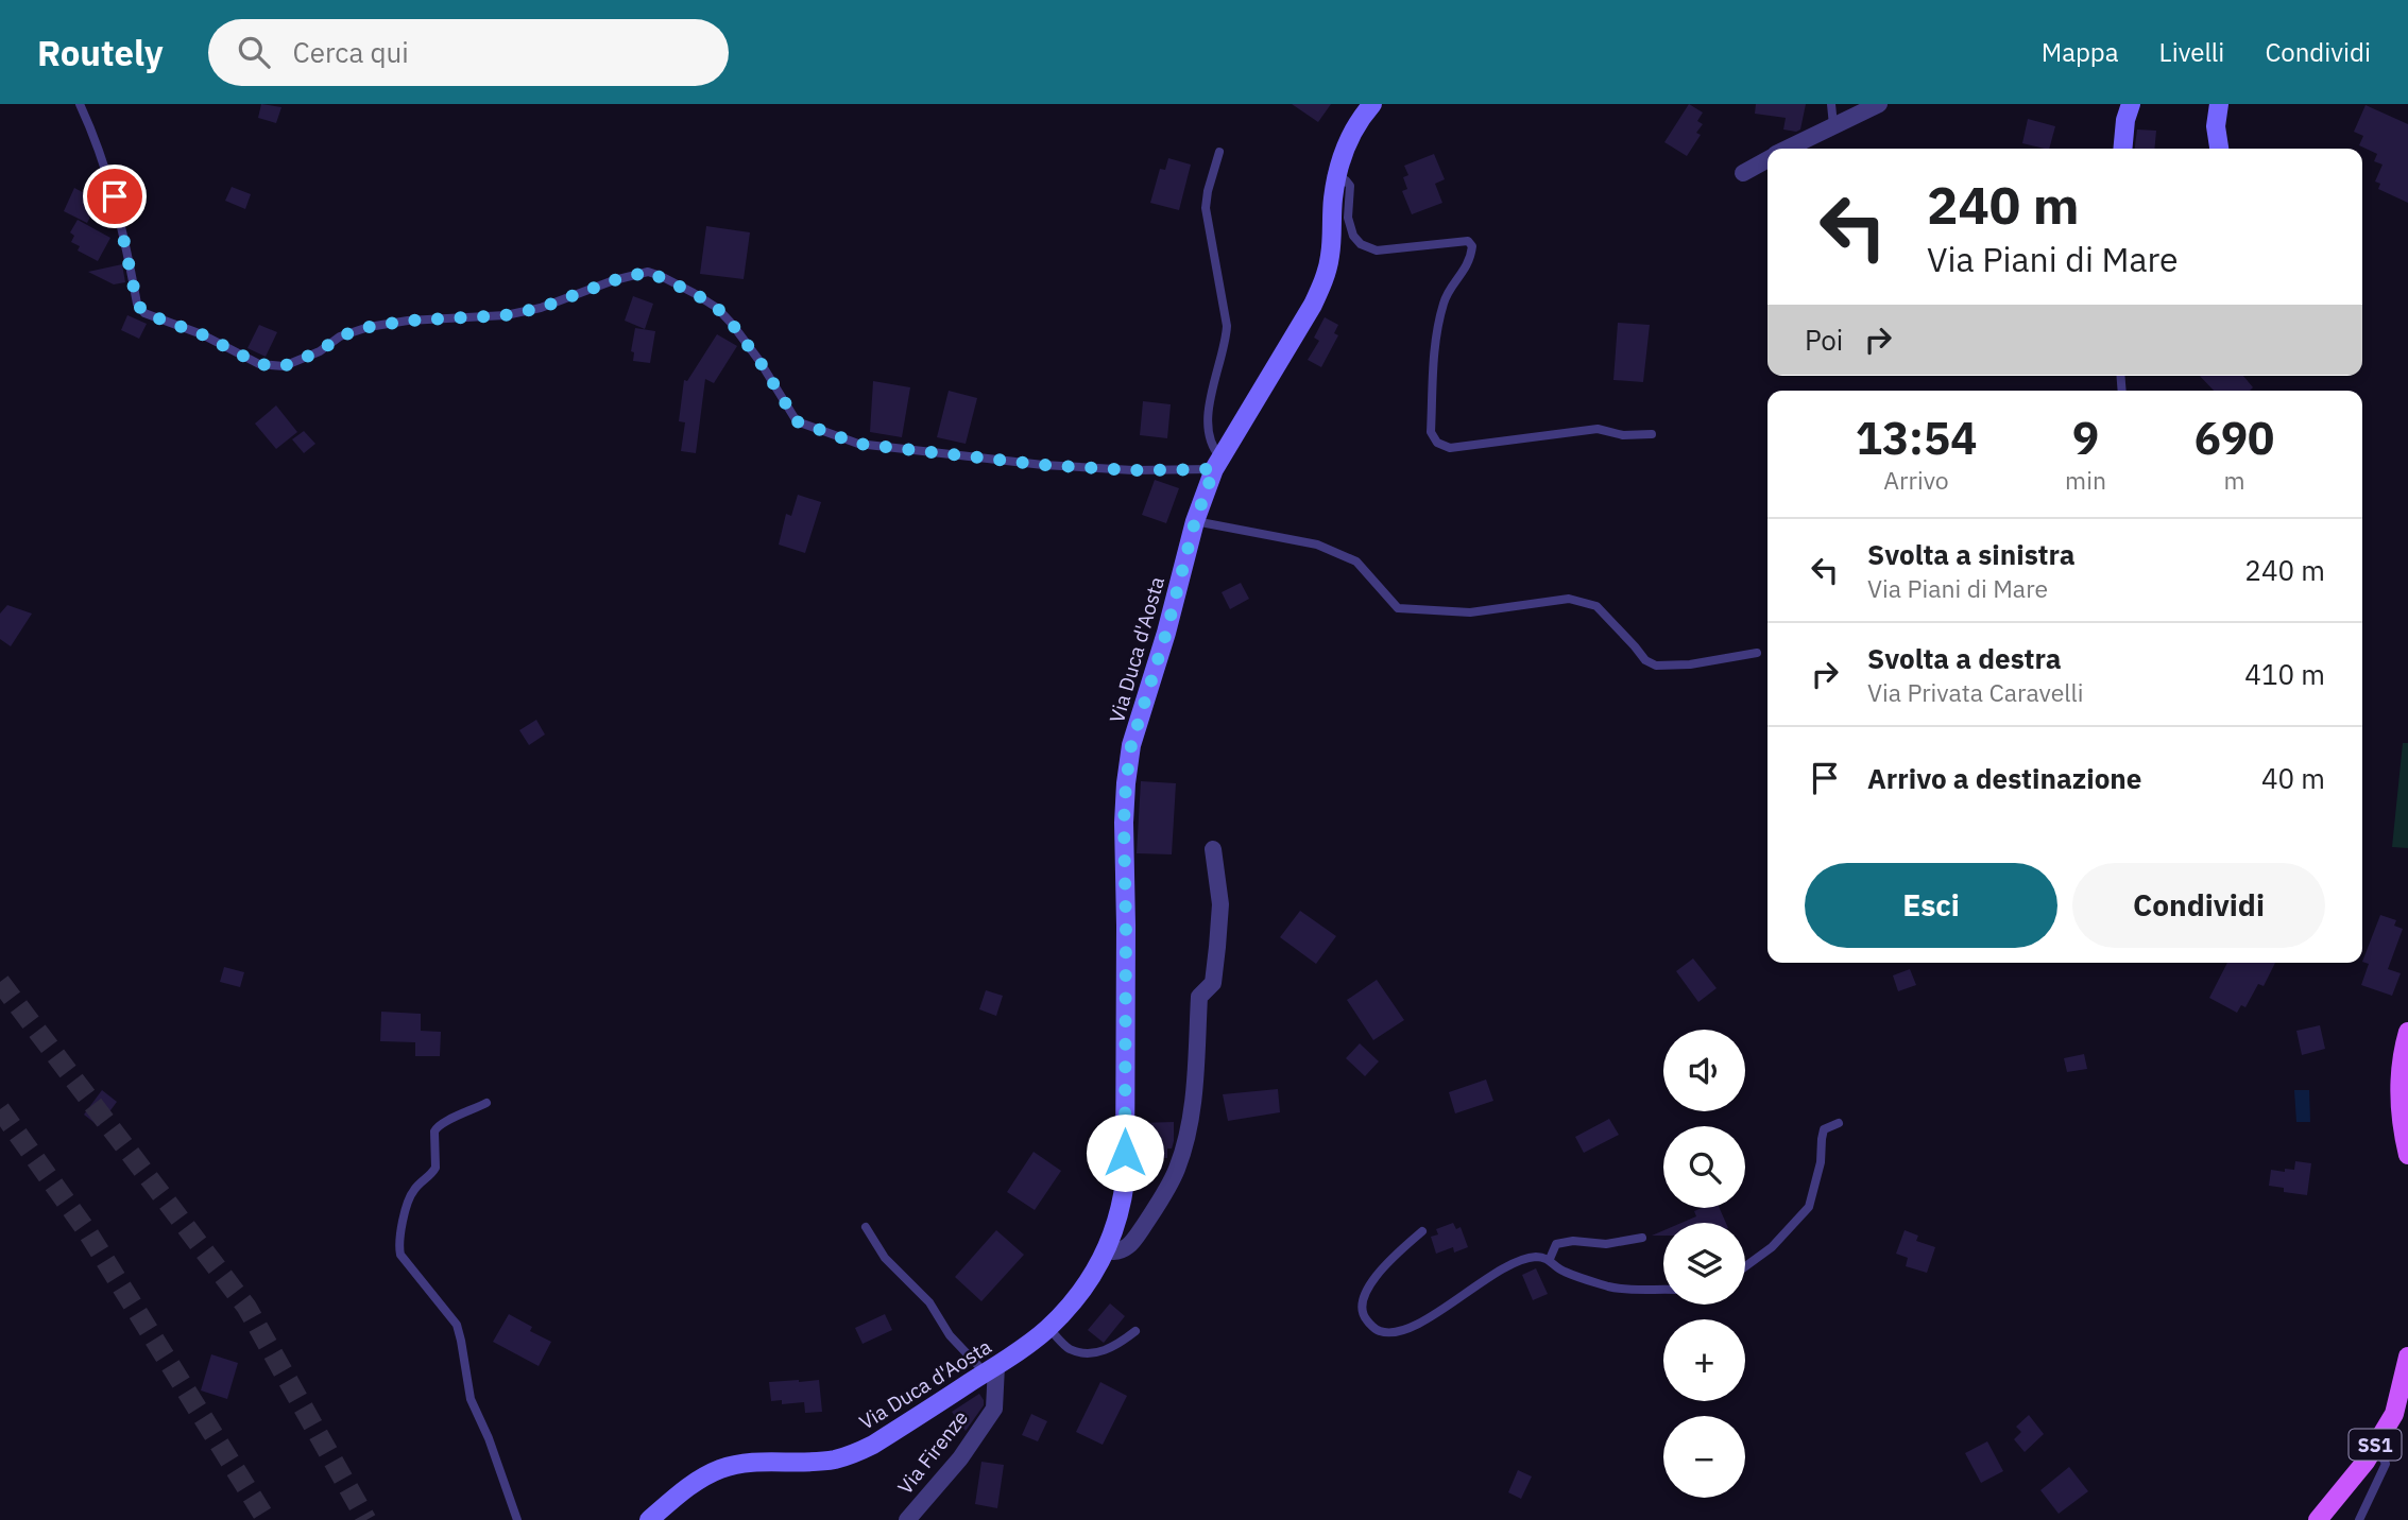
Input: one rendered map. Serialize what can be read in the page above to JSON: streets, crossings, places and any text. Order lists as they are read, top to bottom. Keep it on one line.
{"streets":{"main road":["Via Duca d'Aosta","SS1"],"street":["Via Firenze"]},"crossings":[["Via Duca d'Aosta","Via Firenze"]],"page":{"header":"Routely","search":"Cerca qui","nav":["Mappa","Livelli","Condividi"],"turn":["240 m","Via Piani di Mare"],"then":"Poi","eta":["13:54","Arrivo","9","min","690","m"],"list":[{"name":"Svolta a sinistra","note":"Via Piani di Mare","value":"240 m"},{"name":"Svolta a destra","note":"Via Privata Caravelli","value":"410 m"},{"name":"Arrivo a destinazione","value":"40 m"}],"buttons":["Esci","Condividi"],"map_buttons":["+","−"]}}
